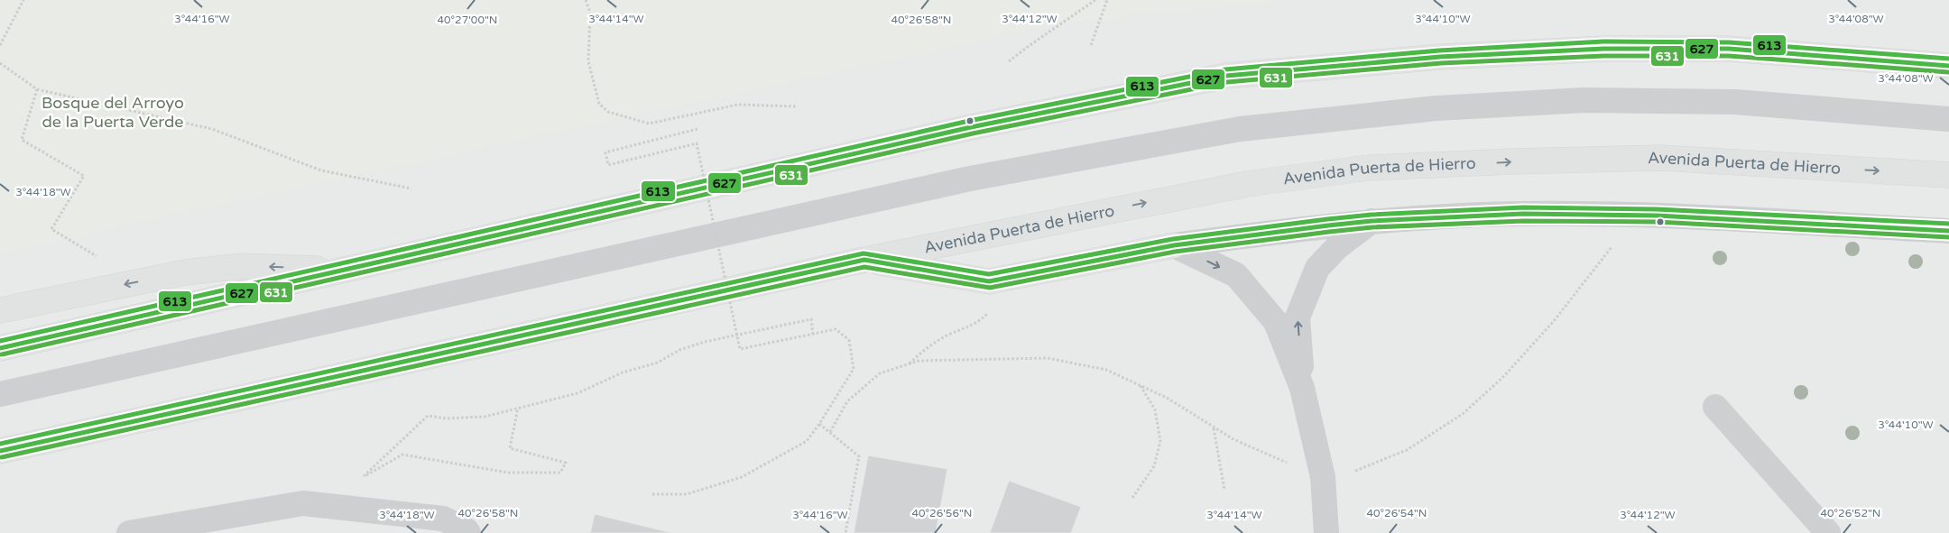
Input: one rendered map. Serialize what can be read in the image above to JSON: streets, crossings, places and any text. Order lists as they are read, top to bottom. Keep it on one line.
{"streets":{"highway":["Avenida Puerta de Hierro"]},"parks":["Bosque del Arroyo de la Puerta Verde"],"lines":["transit line 613","transit line 627","transit line 631"],"coordinates":["3°44'16\"W","3°44'14\"W","3°44'12\"W","3°44'10\"W","3°44'08\"W","40°27'00\"N","40°26'58\"N","3°44'18\"W","40°26'56\"N","40°26'54\"N","40°26'52\"N"]}
